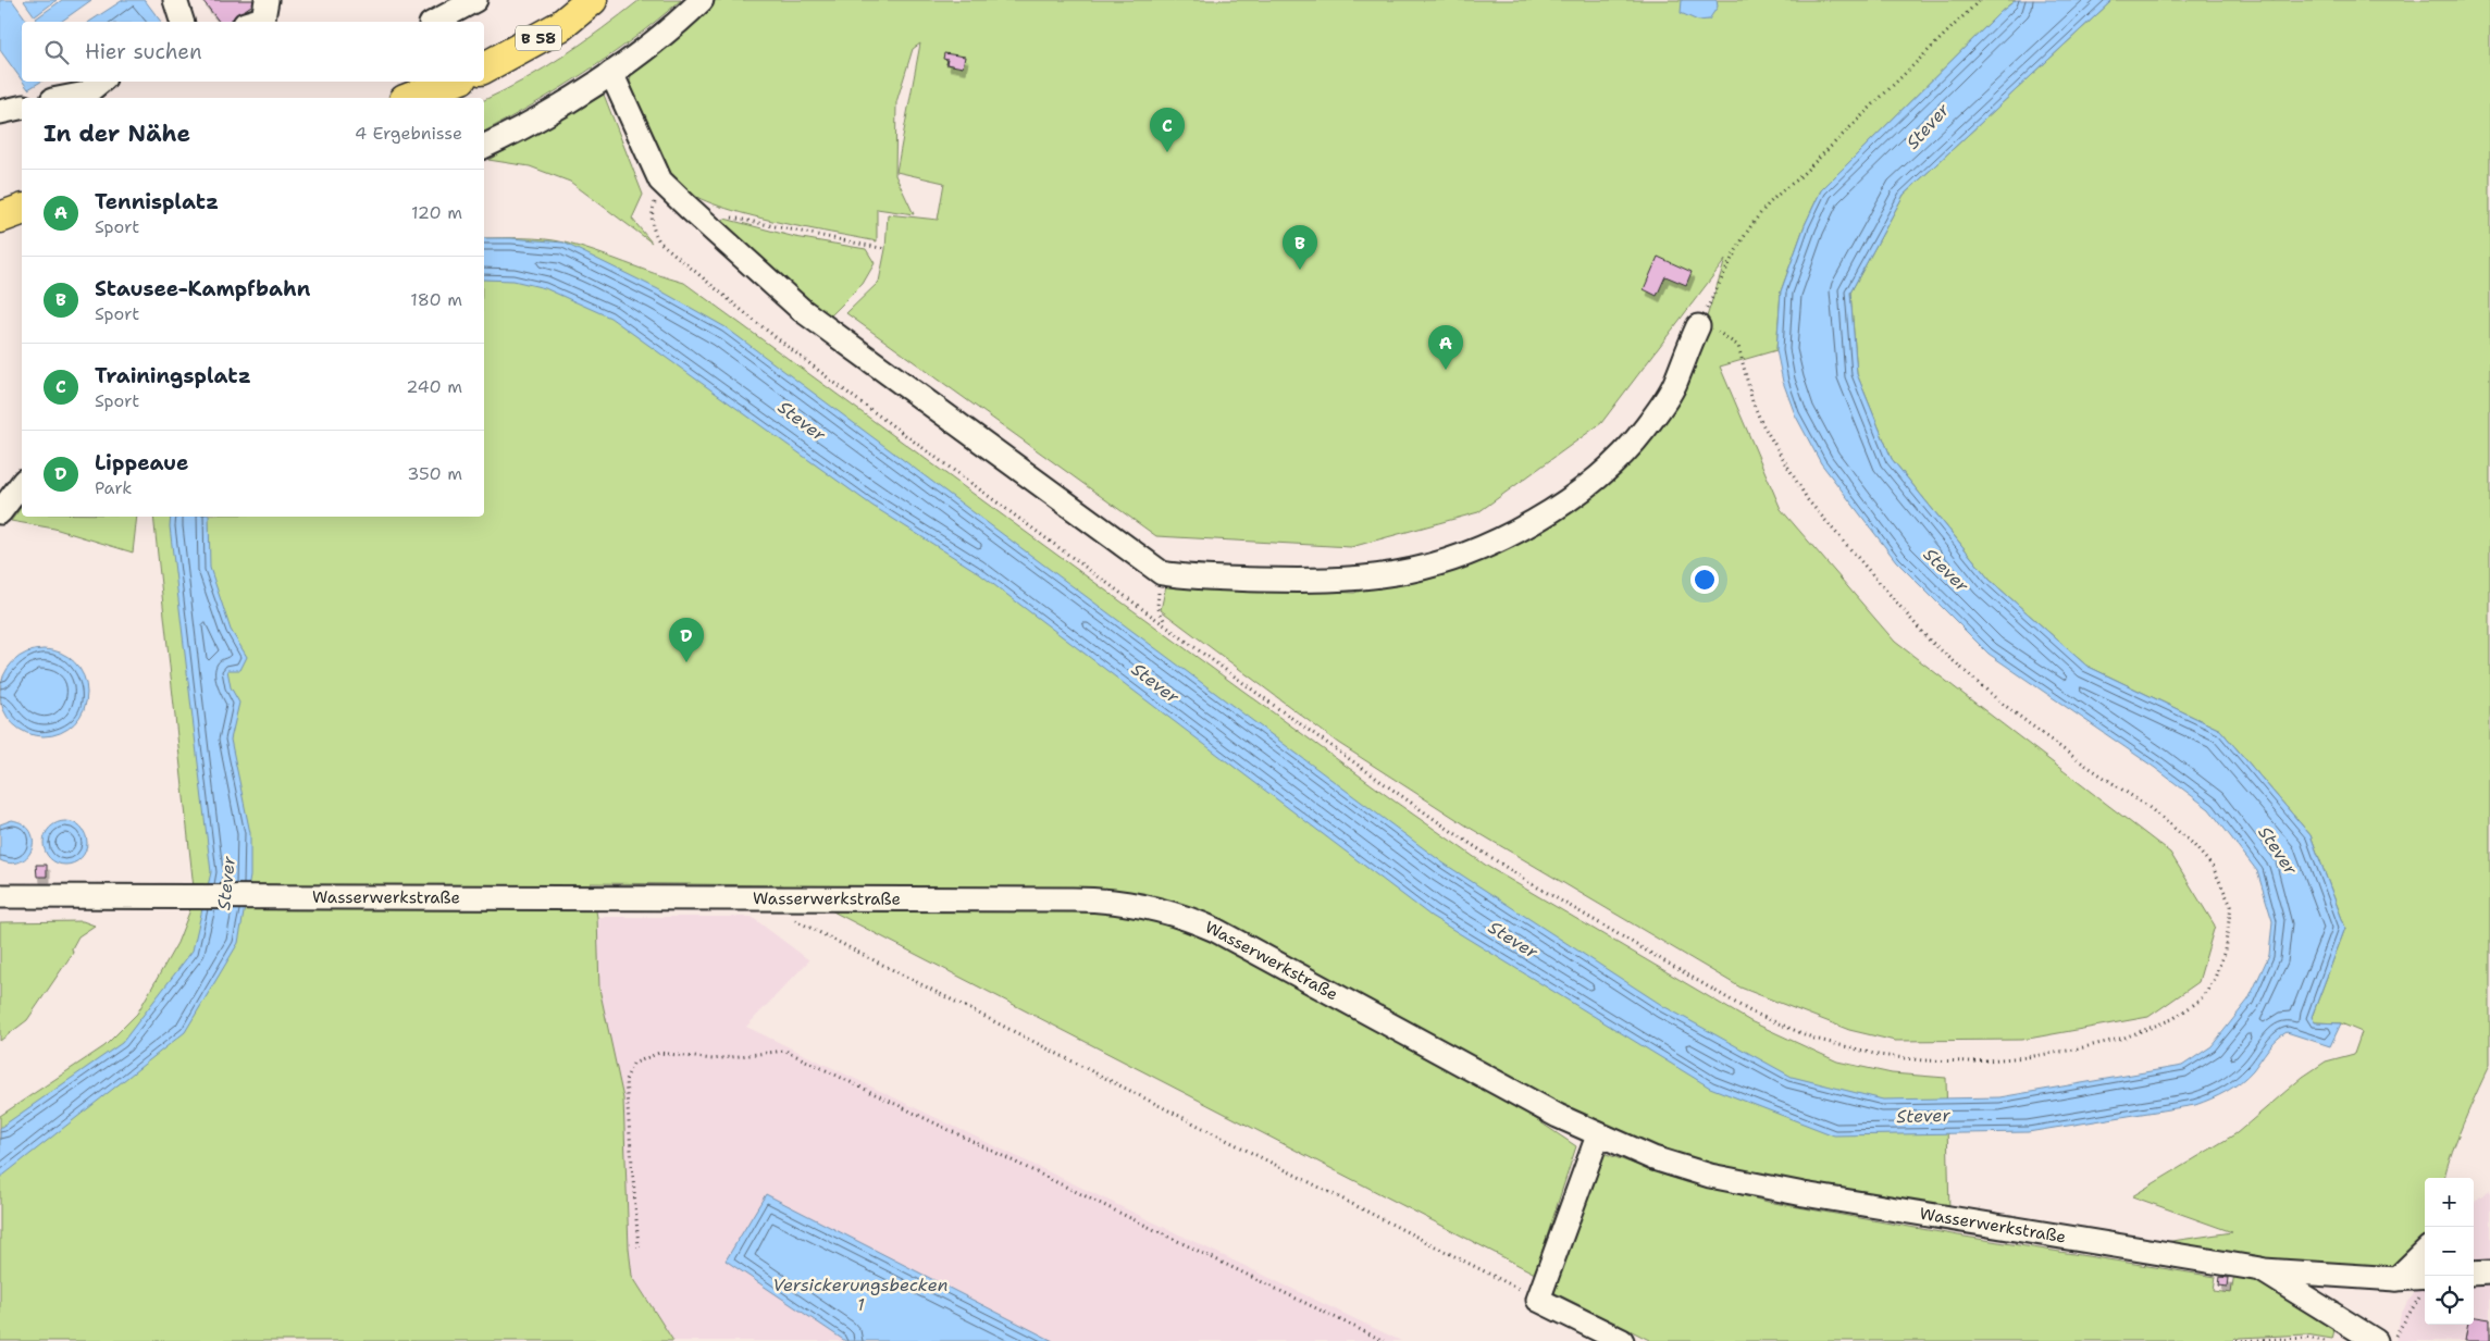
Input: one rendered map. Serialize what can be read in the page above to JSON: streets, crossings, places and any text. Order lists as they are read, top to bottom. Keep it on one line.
{"streets":{"main road":["B 58"],"street":["Wasserwerkstraße"]},"water":["Stever","Versickerungsbecken 1"],"page":{"search":"Hier suchen","heading":["In der Nähe","4 Ergebnisse"],"pins":["C","B","A","D"],"list":[{"mark":"A","name":"Tennisplatz","note":"Sport","value":"120 m"},{"mark":"B","name":"Stausee-Kampfbahn","note":"Sport","value":"180 m"},{"mark":"C","name":"Trainingsplatz","note":"Sport","value":"240 m"},{"mark":"D","name":"Lippeaue","note":"Park","value":"350 m"}],"map_buttons":["+","−"]}}
